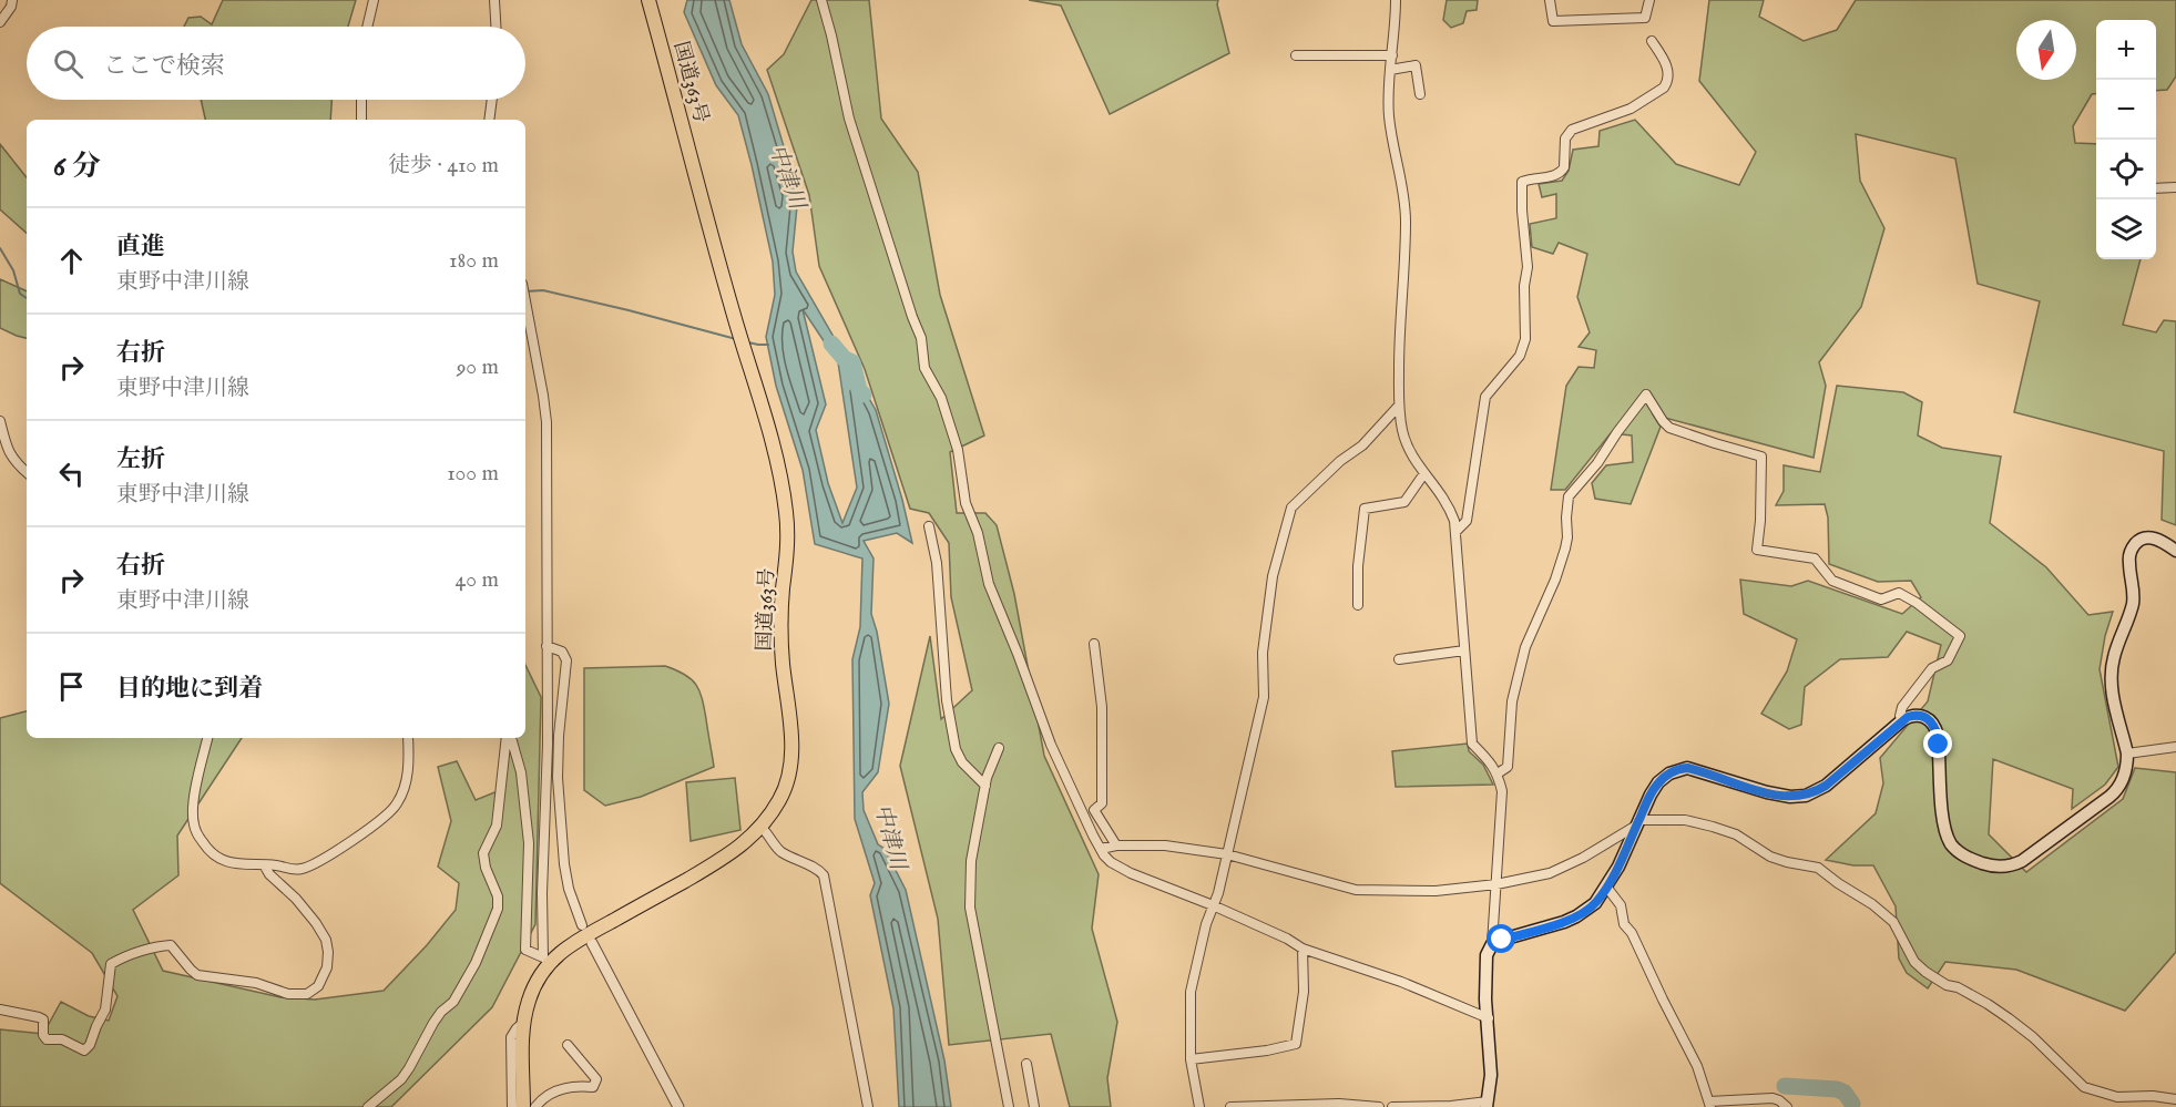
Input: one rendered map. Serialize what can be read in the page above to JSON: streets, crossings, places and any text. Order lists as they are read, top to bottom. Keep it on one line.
{"streets":{"highway":["国道363号"]},"water":["中津川"],"north":"bottom","page":{"map_buttons":["+","−"],"search":"ここで検索","heading":["6 分","徒歩 · 410 m"],"list":[["直進","東野中津川線","180 m"],["右折","東野中津川線","90 m"],["左折","東野中津川線","100 m"],["右折","東野中津川線","40 m"],"目的地に到着"]}}
